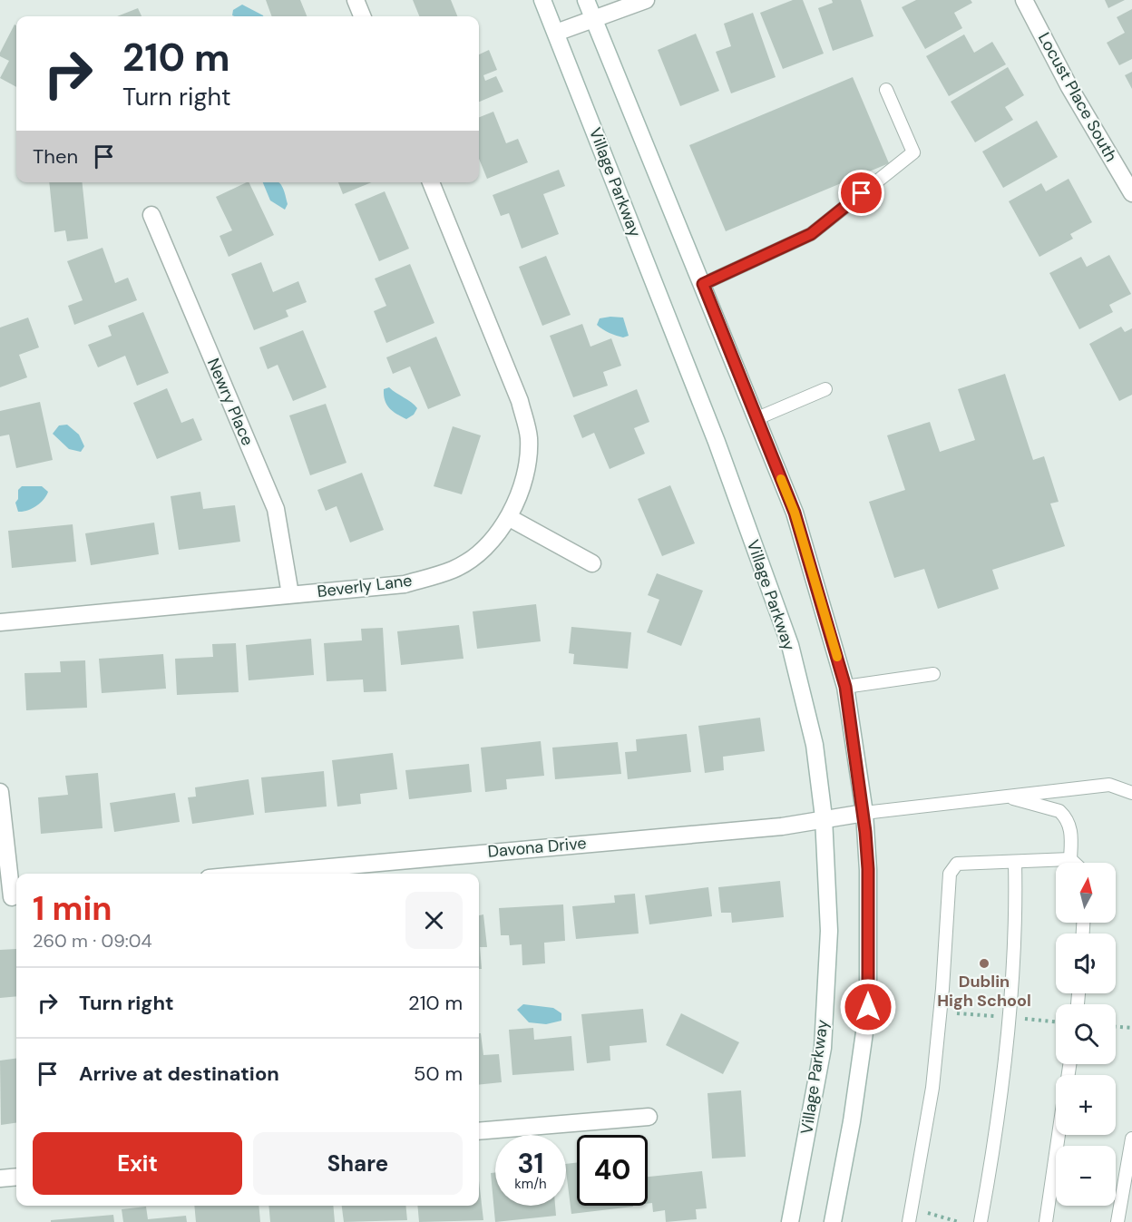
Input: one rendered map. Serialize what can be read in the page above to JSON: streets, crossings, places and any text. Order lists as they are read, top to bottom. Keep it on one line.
{"streets":{"street":["Locust Place South","Village Parkway","Newry Place","Beverly Lane","Davona Drive"]},"crossings":[["Village Parkway","Davona Drive"],["Newry Place","Beverly Lane"]],"places":["Dublin High School"],"north":"top","page":{"turn":["210 m","Turn right"],"then":"Then","map_buttons":["+","−"],"heading":["1 min","260 m · 09:04"],"list":[{"name":"Turn right","value":"210 m"},{"name":"Arrive at destination","value":"50 m"}],"buttons":["Exit","Share"],"speed":"31 km/h","limit":"40"}}
